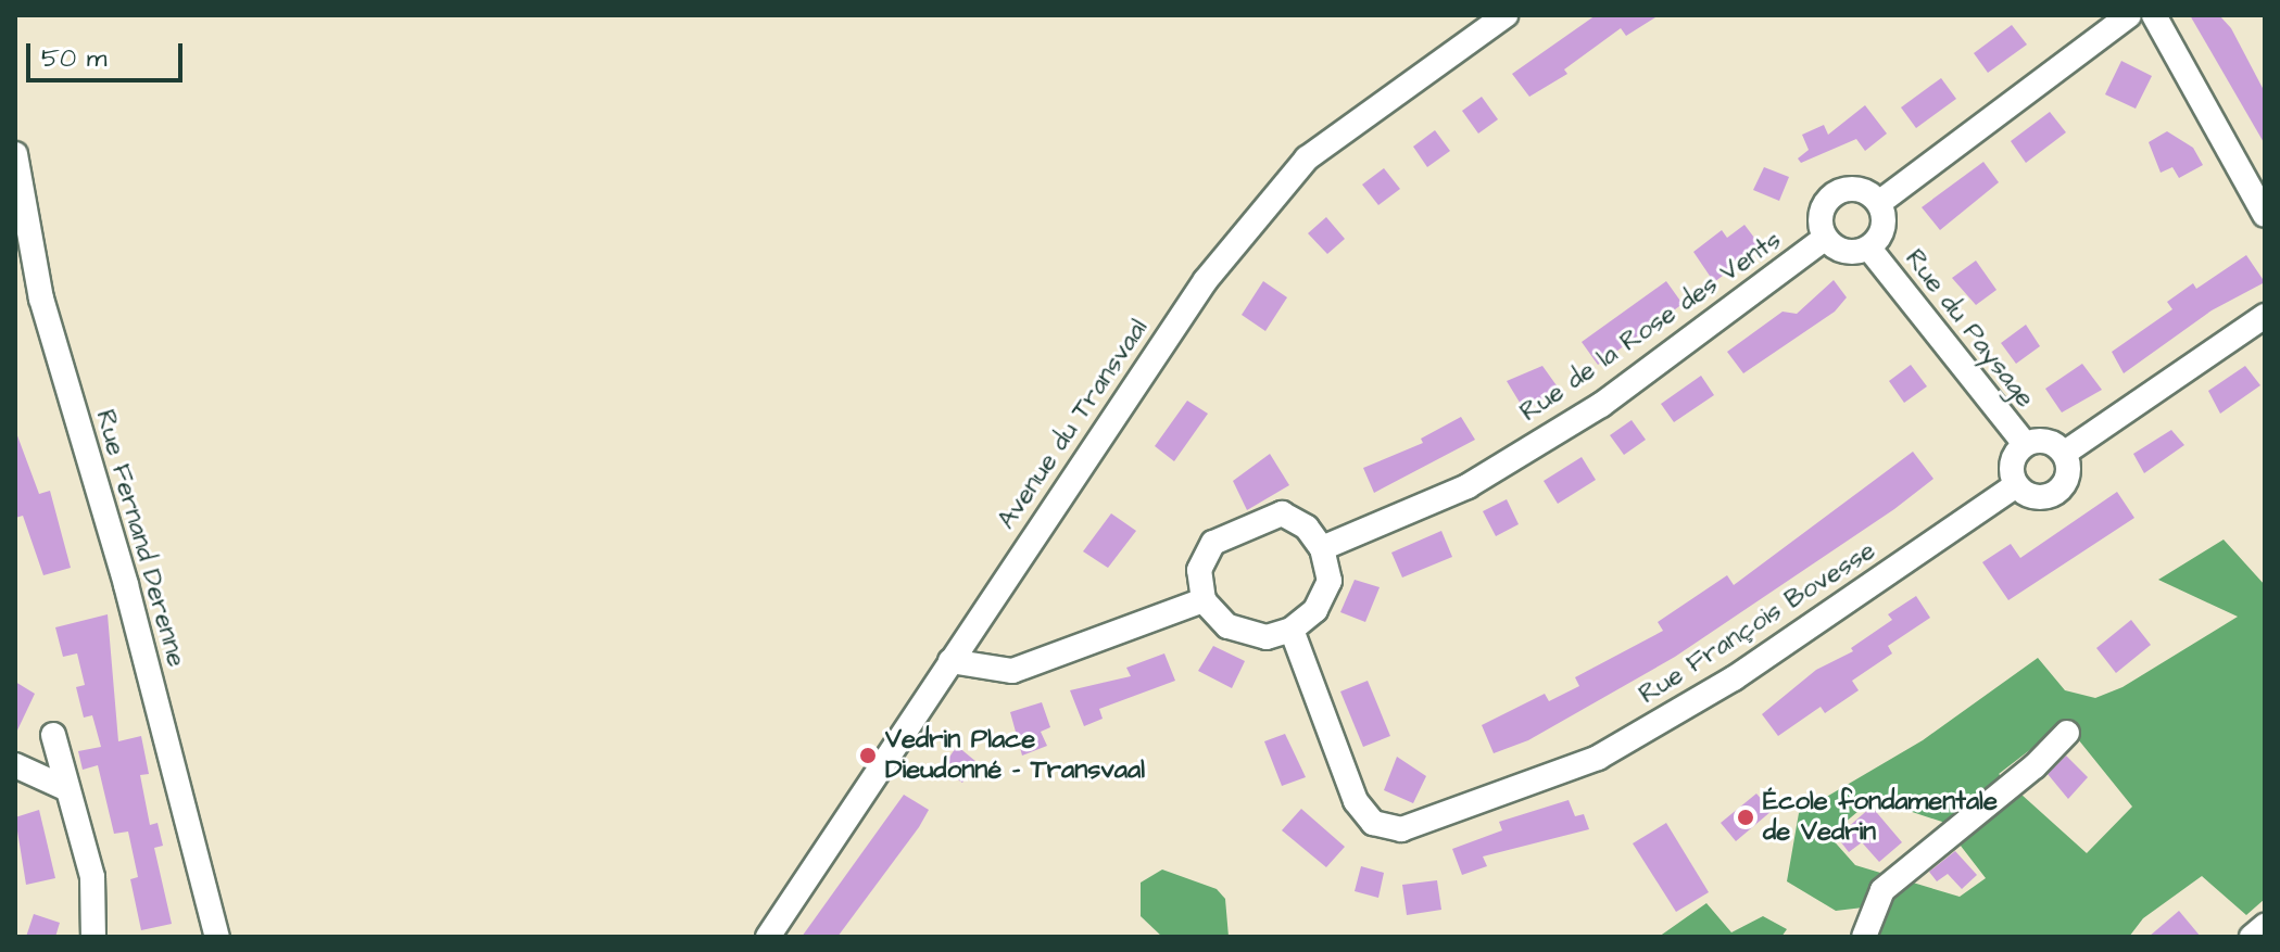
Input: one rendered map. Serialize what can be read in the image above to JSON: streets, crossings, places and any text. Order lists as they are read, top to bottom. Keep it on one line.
{"streets":{"street":["Rue de la Rose des Vents","Rue du Paysage","Avenue du Transvaal","Rue Fernand Derenne","Rue François Bovesse"]},"crossings":[["Rue de la Rose des Vents","Rue du Paysage"],["Rue de la Rose des Vents","Rue François Bovesse"],["Rue du Paysage","Rue François Bovesse"]],"places":["Vedrin Place Dieudonné - Transvaal","École fondamentale de Vedrin"],"scale_bar":"50 m"}
